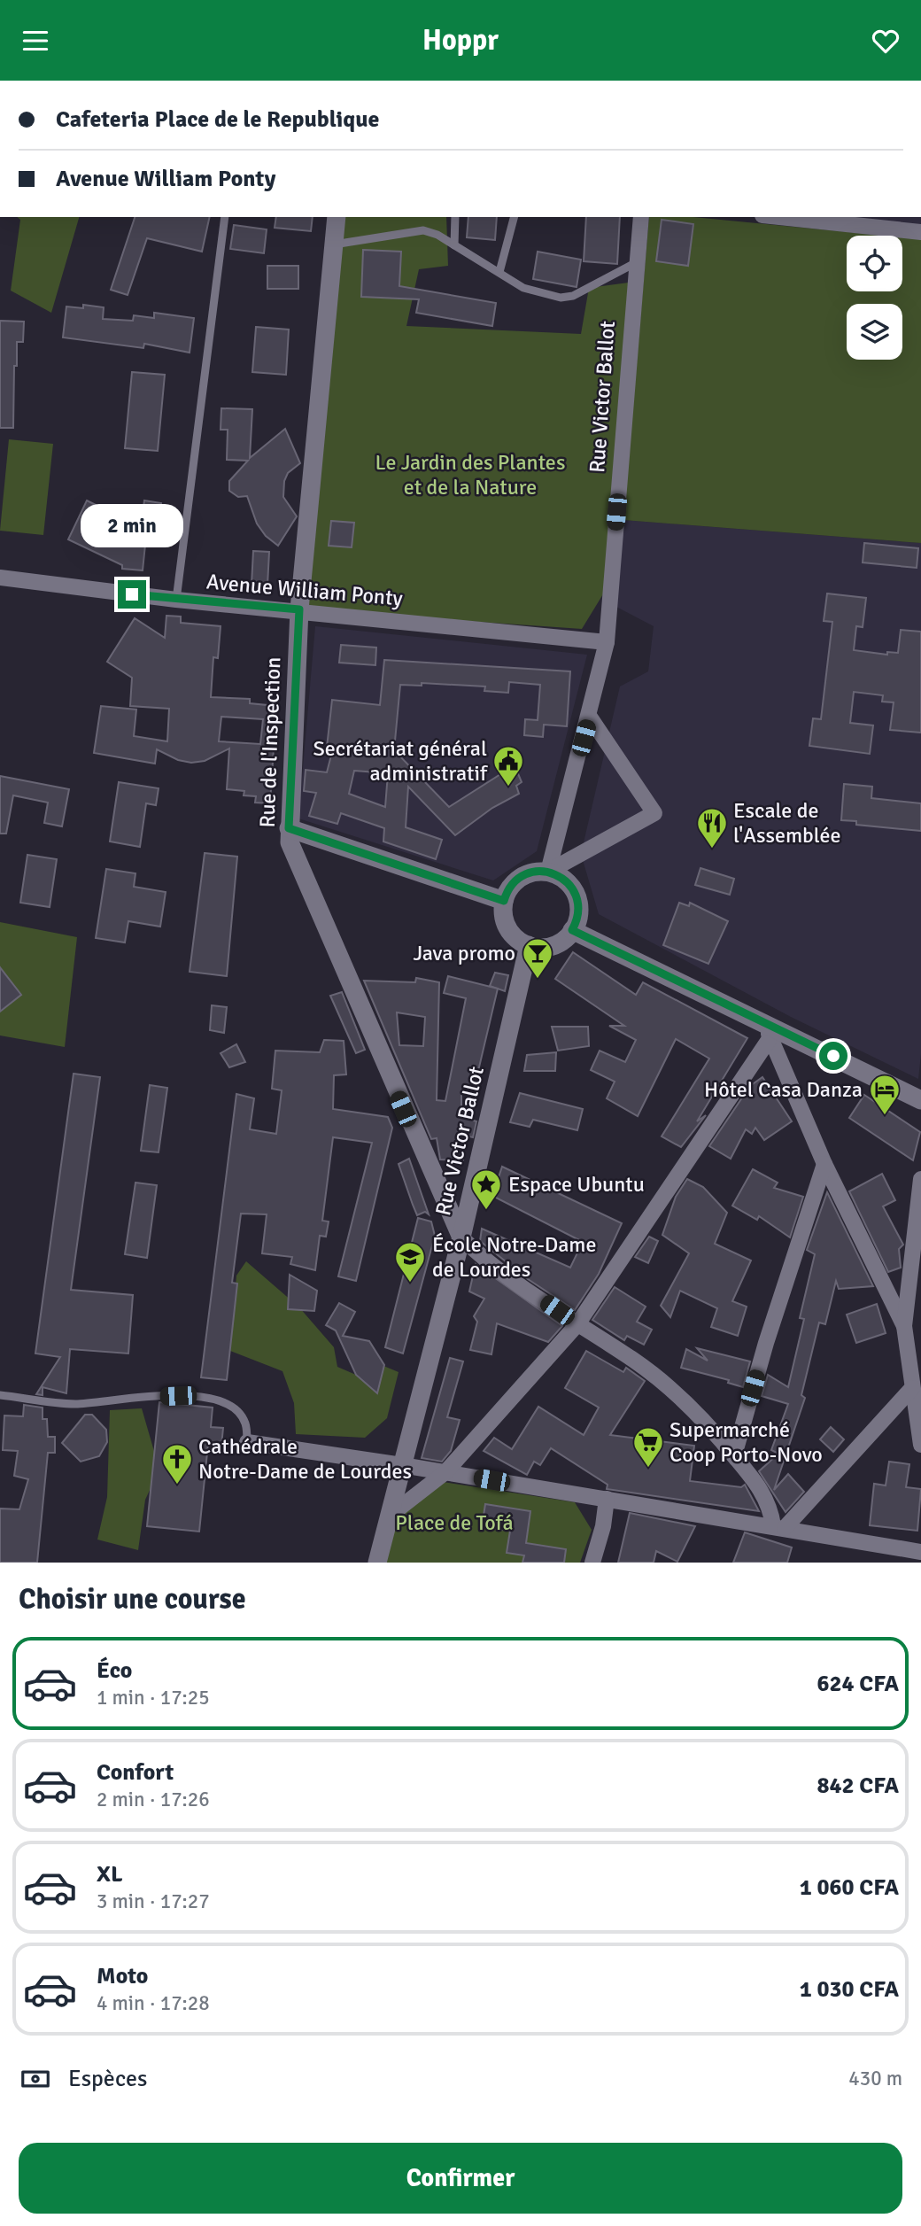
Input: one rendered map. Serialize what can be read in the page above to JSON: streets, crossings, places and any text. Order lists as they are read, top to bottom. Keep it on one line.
{"streets":{"street":["Rue Victor Ballot","Avenue William Ponty","Rue de l'Inspection"]},"crossings":[["Rue Victor Ballot","Avenue William Ponty"],["Rue Victor Ballot","Rue de l'Inspection"],["Avenue William Ponty","Rue de l'Inspection"]],"parks":["Le Jardin des Plantes et de la Nature","Place de Tofá"],"places":{"public building":["Secrétariat général administratif"],"restaurant":["Escale de l'Assemblée"],"bar":["Java promo"],"hotel":["Hôtel Casa Danza"],"place":["Espace Ubuntu"],"school or university":["École Notre-Dame de Lourdes"],"supermarket":["Supermarché Coop Porto-Novo"],"church":["Cathédrale Notre-Dame de Lourdes"]},"page":{"header":"Hoppr","banner":["Cafeteria Place de le Republique","Avenue William Ponty"],"bubble":"2 min","heading":"Choisir une course","list":[{"name":"Éco","note":"1 min · 17:25","value":"624 CFA"},{"name":"Confort","note":"2 min · 17:26","value":"842 CFA"},{"name":"XL","note":"3 min · 17:27","value":"1 060 CFA"},{"name":"Moto","note":"4 min · 17:28","value":"1 030 CFA"}],"pay":["Espèces","430 m"],"buttons":"Confirmer"}}
